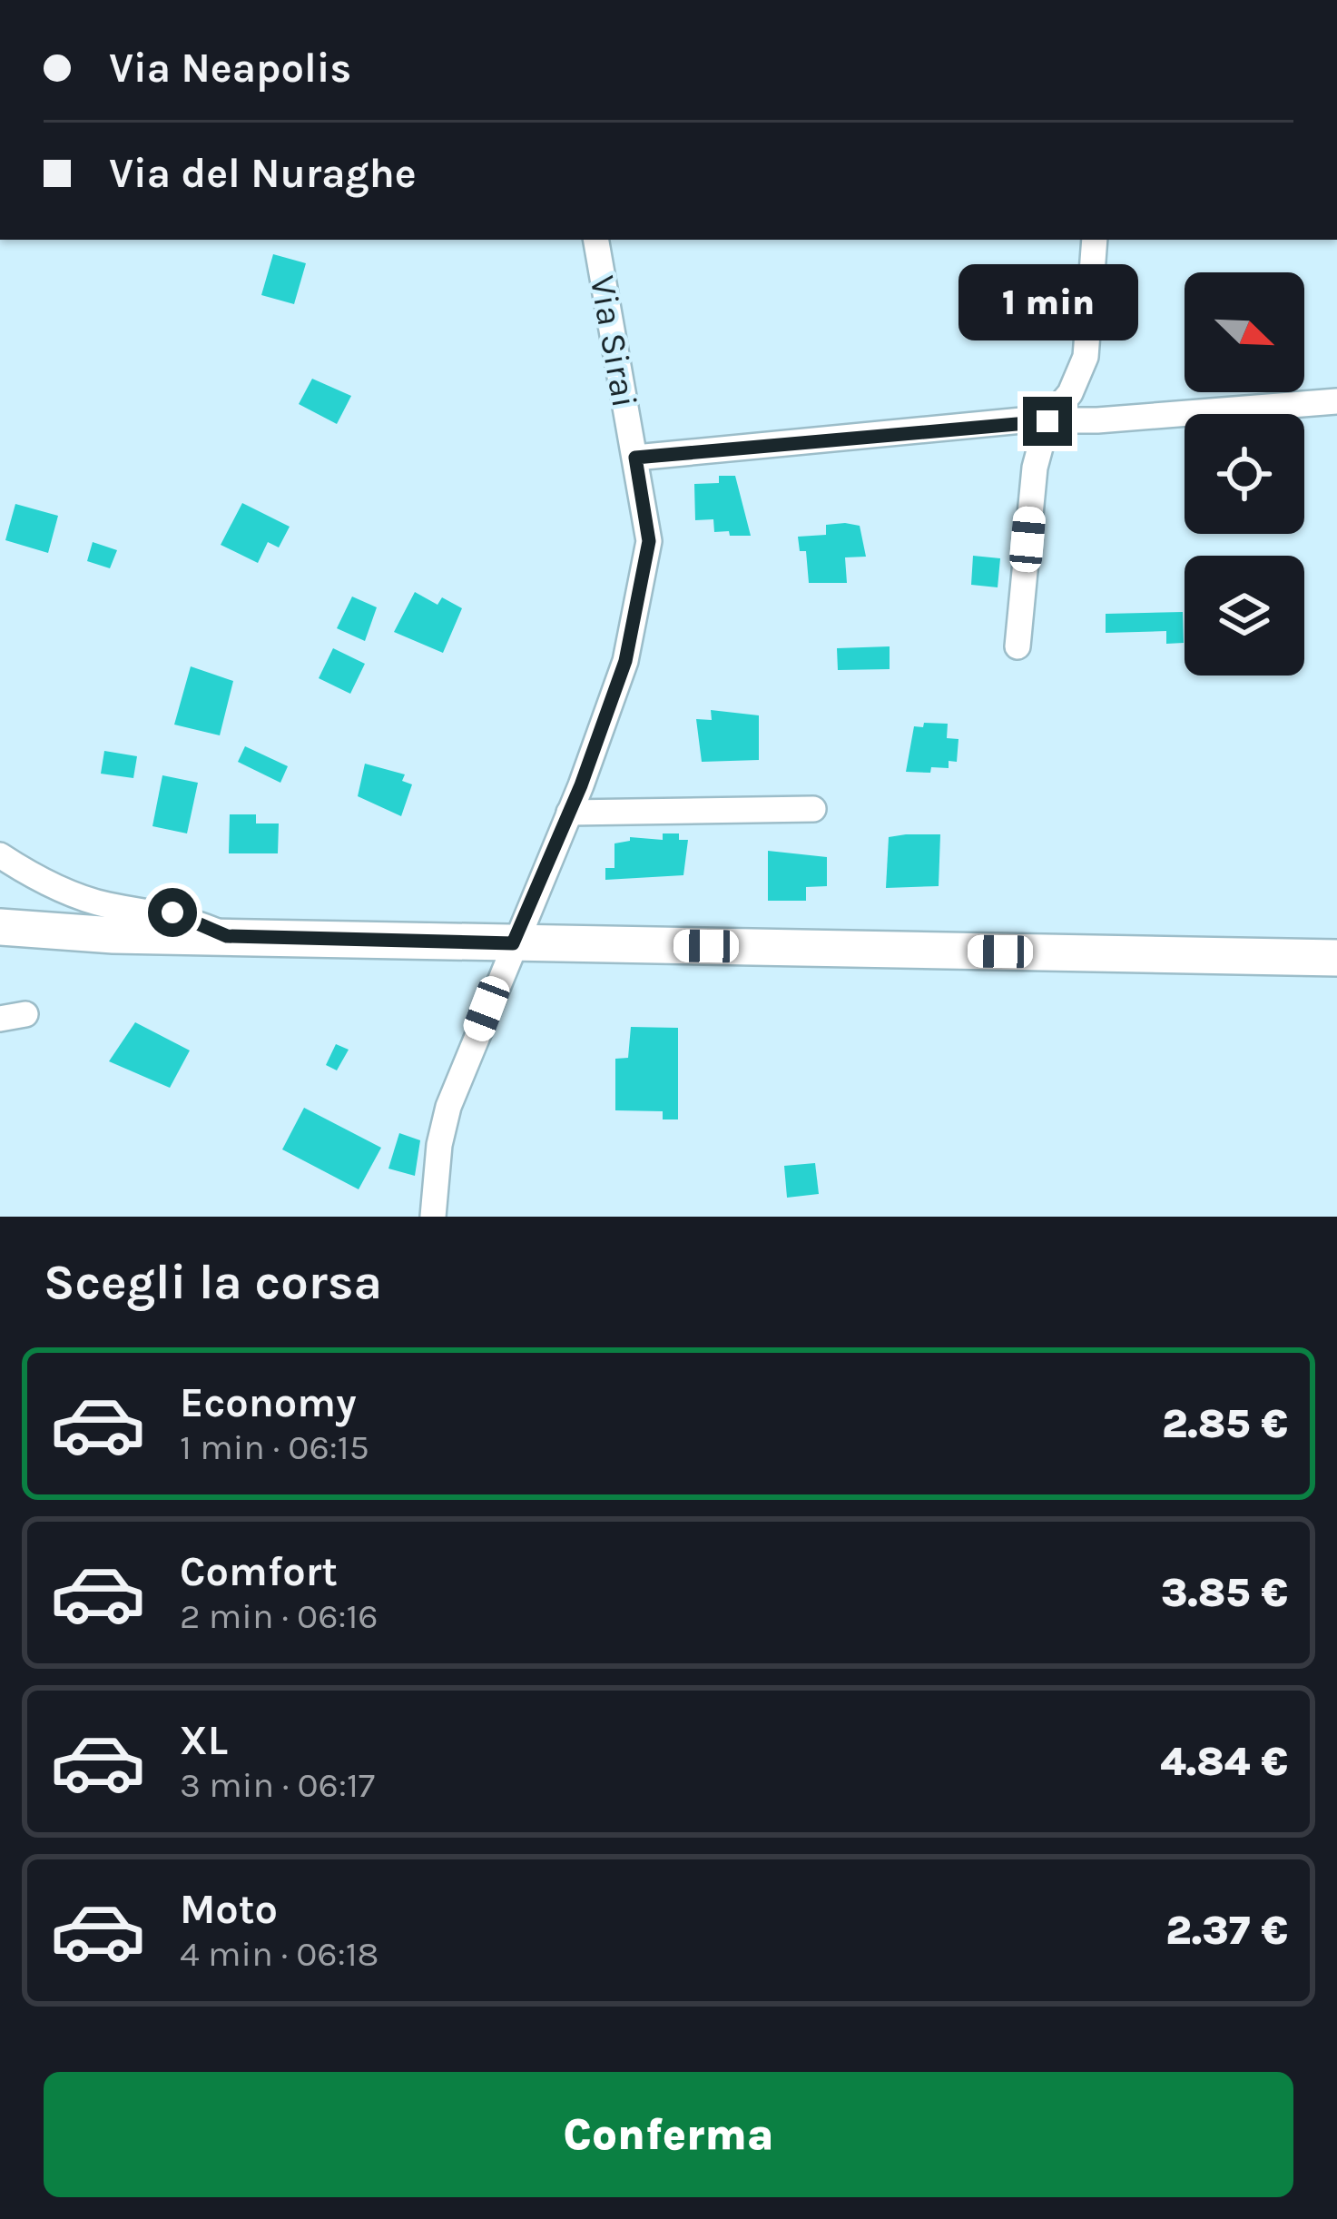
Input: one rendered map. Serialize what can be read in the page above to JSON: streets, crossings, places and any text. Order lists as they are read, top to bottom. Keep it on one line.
{"streets":{"street":["Via Sirai"]},"north":"bottom right","page":{"banner":["Via Neapolis","Via del Nuraghe"],"bubble":"1 min","heading":"Scegli la corsa","list":[{"name":"Economy","note":"1 min · 06:15","value":"2.85 €"},{"name":"Comfort","note":"2 min · 06:16","value":"3.85 €"},{"name":"XL","note":"3 min · 06:17","value":"4.84 €"},{"name":"Moto","note":"4 min · 06:18","value":"2.37 €"}],"buttons":"Conferma"}}
